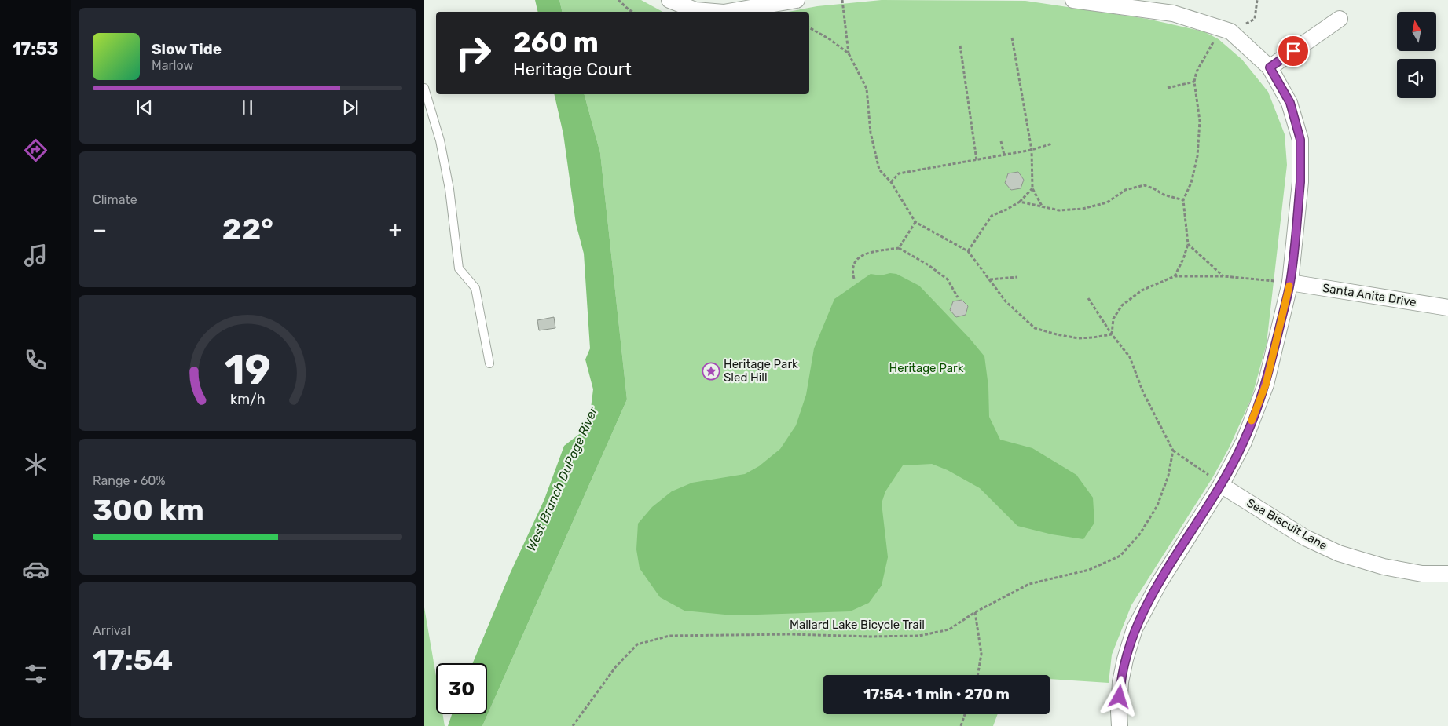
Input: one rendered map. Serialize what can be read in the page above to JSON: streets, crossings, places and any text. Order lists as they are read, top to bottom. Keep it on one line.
{"streets":{"street":["Santa Anita Drive","Sea Biscuit Lane"],"path":["Mallard Lake Bicycle Trail"]},"water":["West Branch DuPage River"],"parks":["Heritage Park"],"places":{"place":["Heritage Park Sled Hill"]},"north":"top","page":{"tabs":"17:53","turn":["260 m","Heritage Court"],"song":["Slow Tide","Marlow"],"tile":["Climate",["Range · 60%","300 km"],["Arrival","17:54"]],"heat":["−","22°","+"],"limit":"30","trip":"17:54 · 1 min · 270 m","gauge":["19","km/h"]}}
